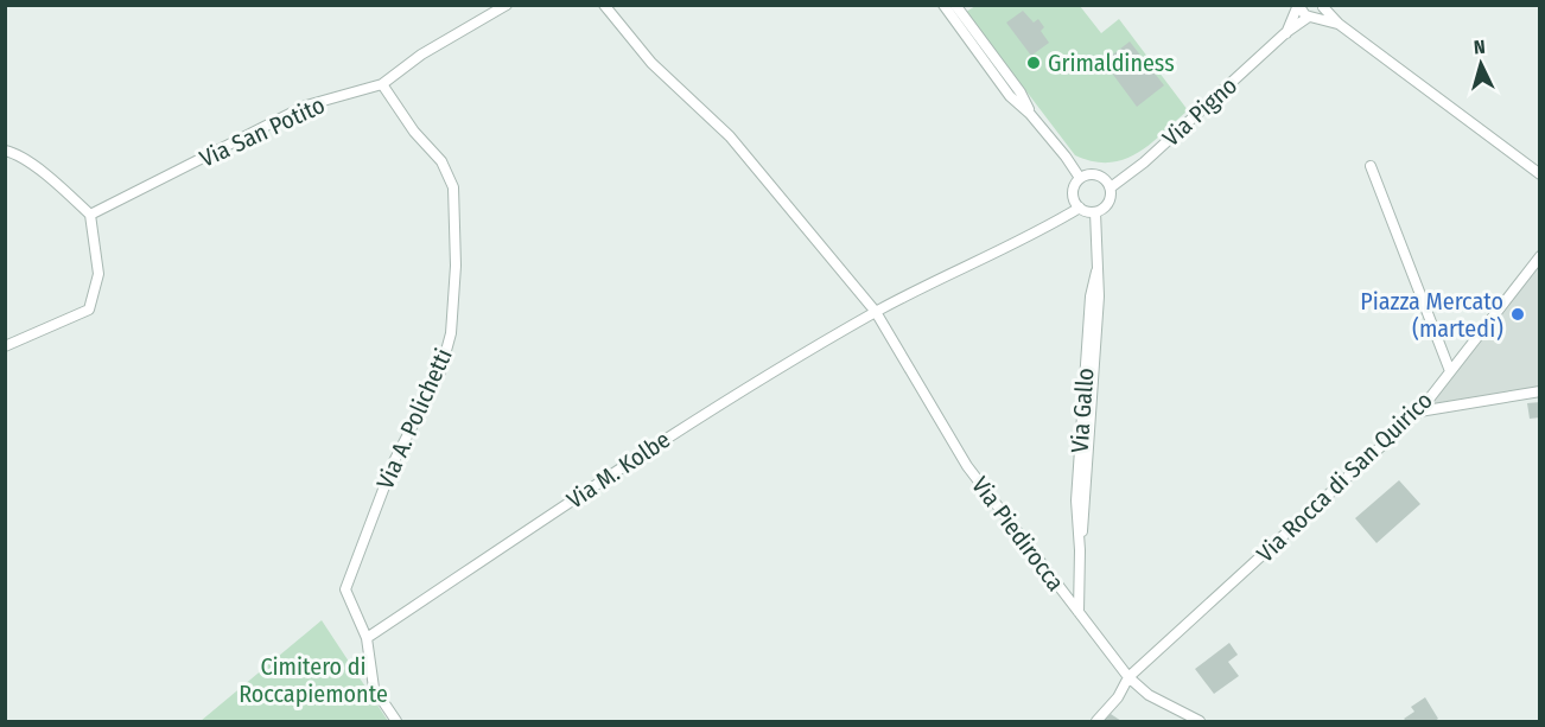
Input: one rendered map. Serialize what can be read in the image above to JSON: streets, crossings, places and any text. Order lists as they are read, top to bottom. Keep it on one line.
{"streets":{"street":["Via Pigno","Via San Potito","Via Gallo","Via A. Polichetti","Via M. Kolbe","Via Rocca di San Quirico","Via Piedirocca"]},"crossings":[["Via Pigno","Via Gallo"],["Via San Potito","Via A. Polichetti"],["Via Gallo","Via Piedirocca"],["Via A. Polichetti","Via M. Kolbe"],["Via M. Kolbe","Via Piedirocca"],["Via Rocca di San Quirico","Via Piedirocca"]],"parks":["Cimitero di Roccapiemonte"],"places":["Grimaldiness","Piazza Mercato (martedì)"],"north":"top"}
